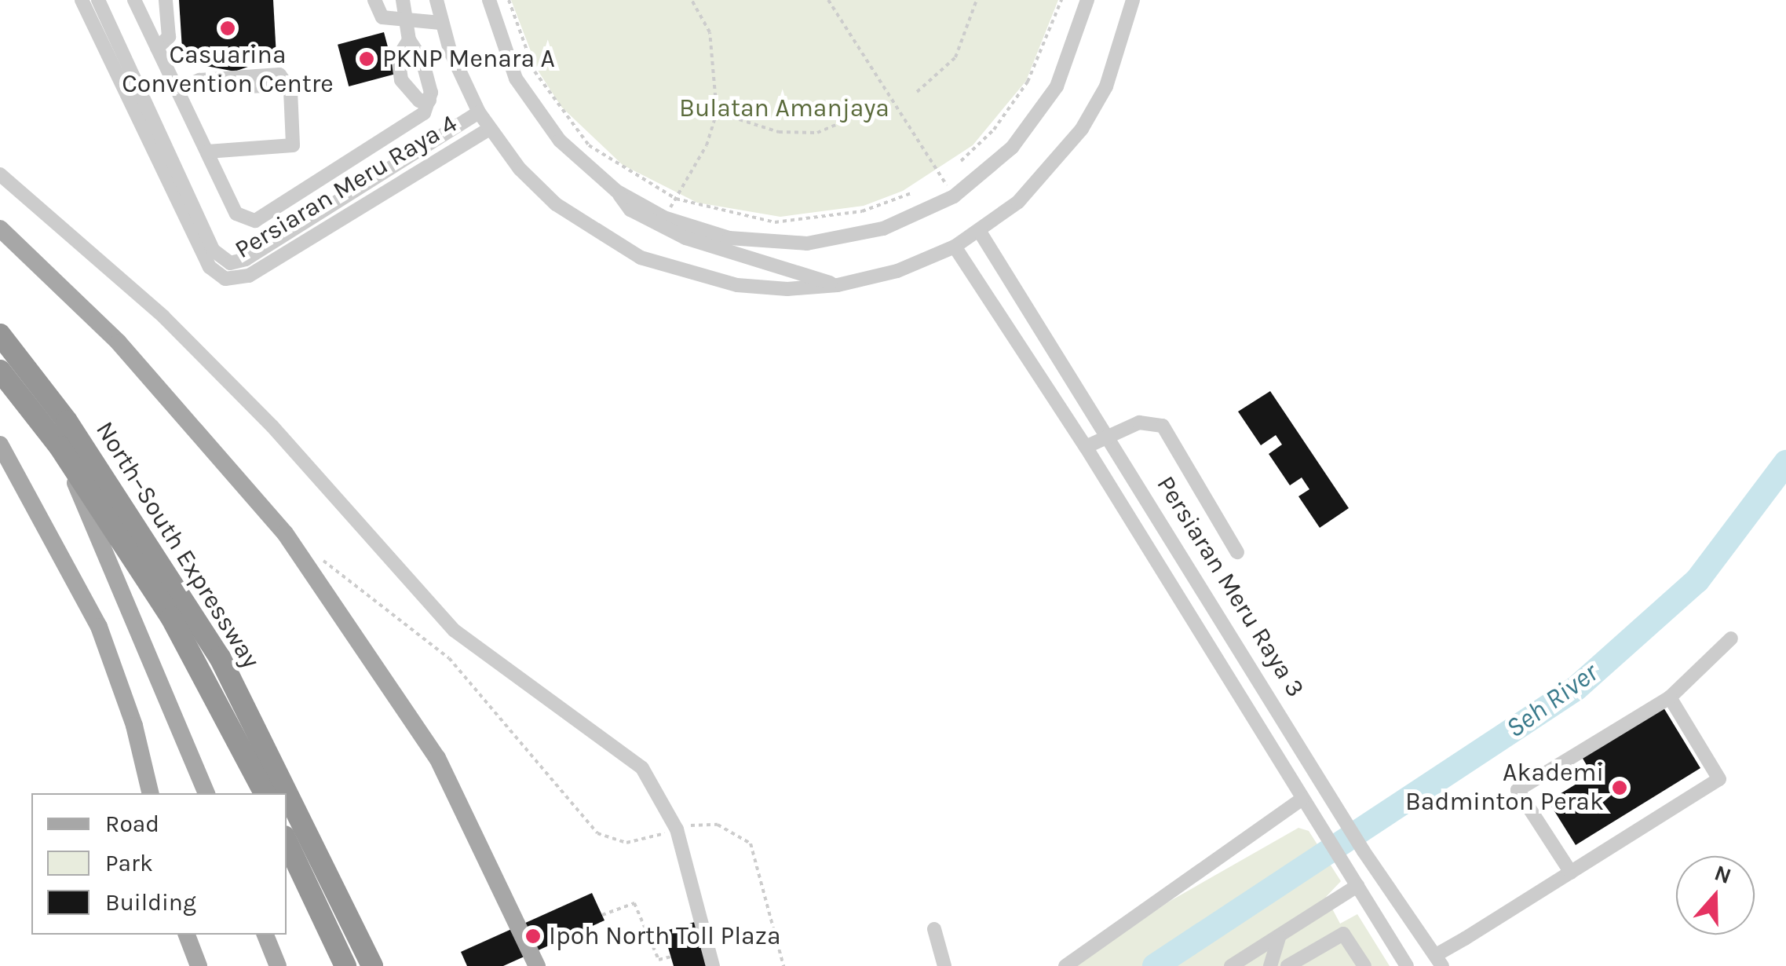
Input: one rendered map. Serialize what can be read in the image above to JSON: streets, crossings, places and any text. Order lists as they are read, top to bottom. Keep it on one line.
{"streets":{"highway":["North–South Expressway"],"street":["Persiaran Meru Raya 4","Persiaran Meru Raya 3"]},"water":["Seh River"],"parks":["Bulatan Amanjaya"],"places":["Casuarina Convention Centre","PKNP Menara A","Akademi Badminton Perak","Ipoh North Toll Plaza"],"legend":["Road","Park","Building"],"north":"top"}
